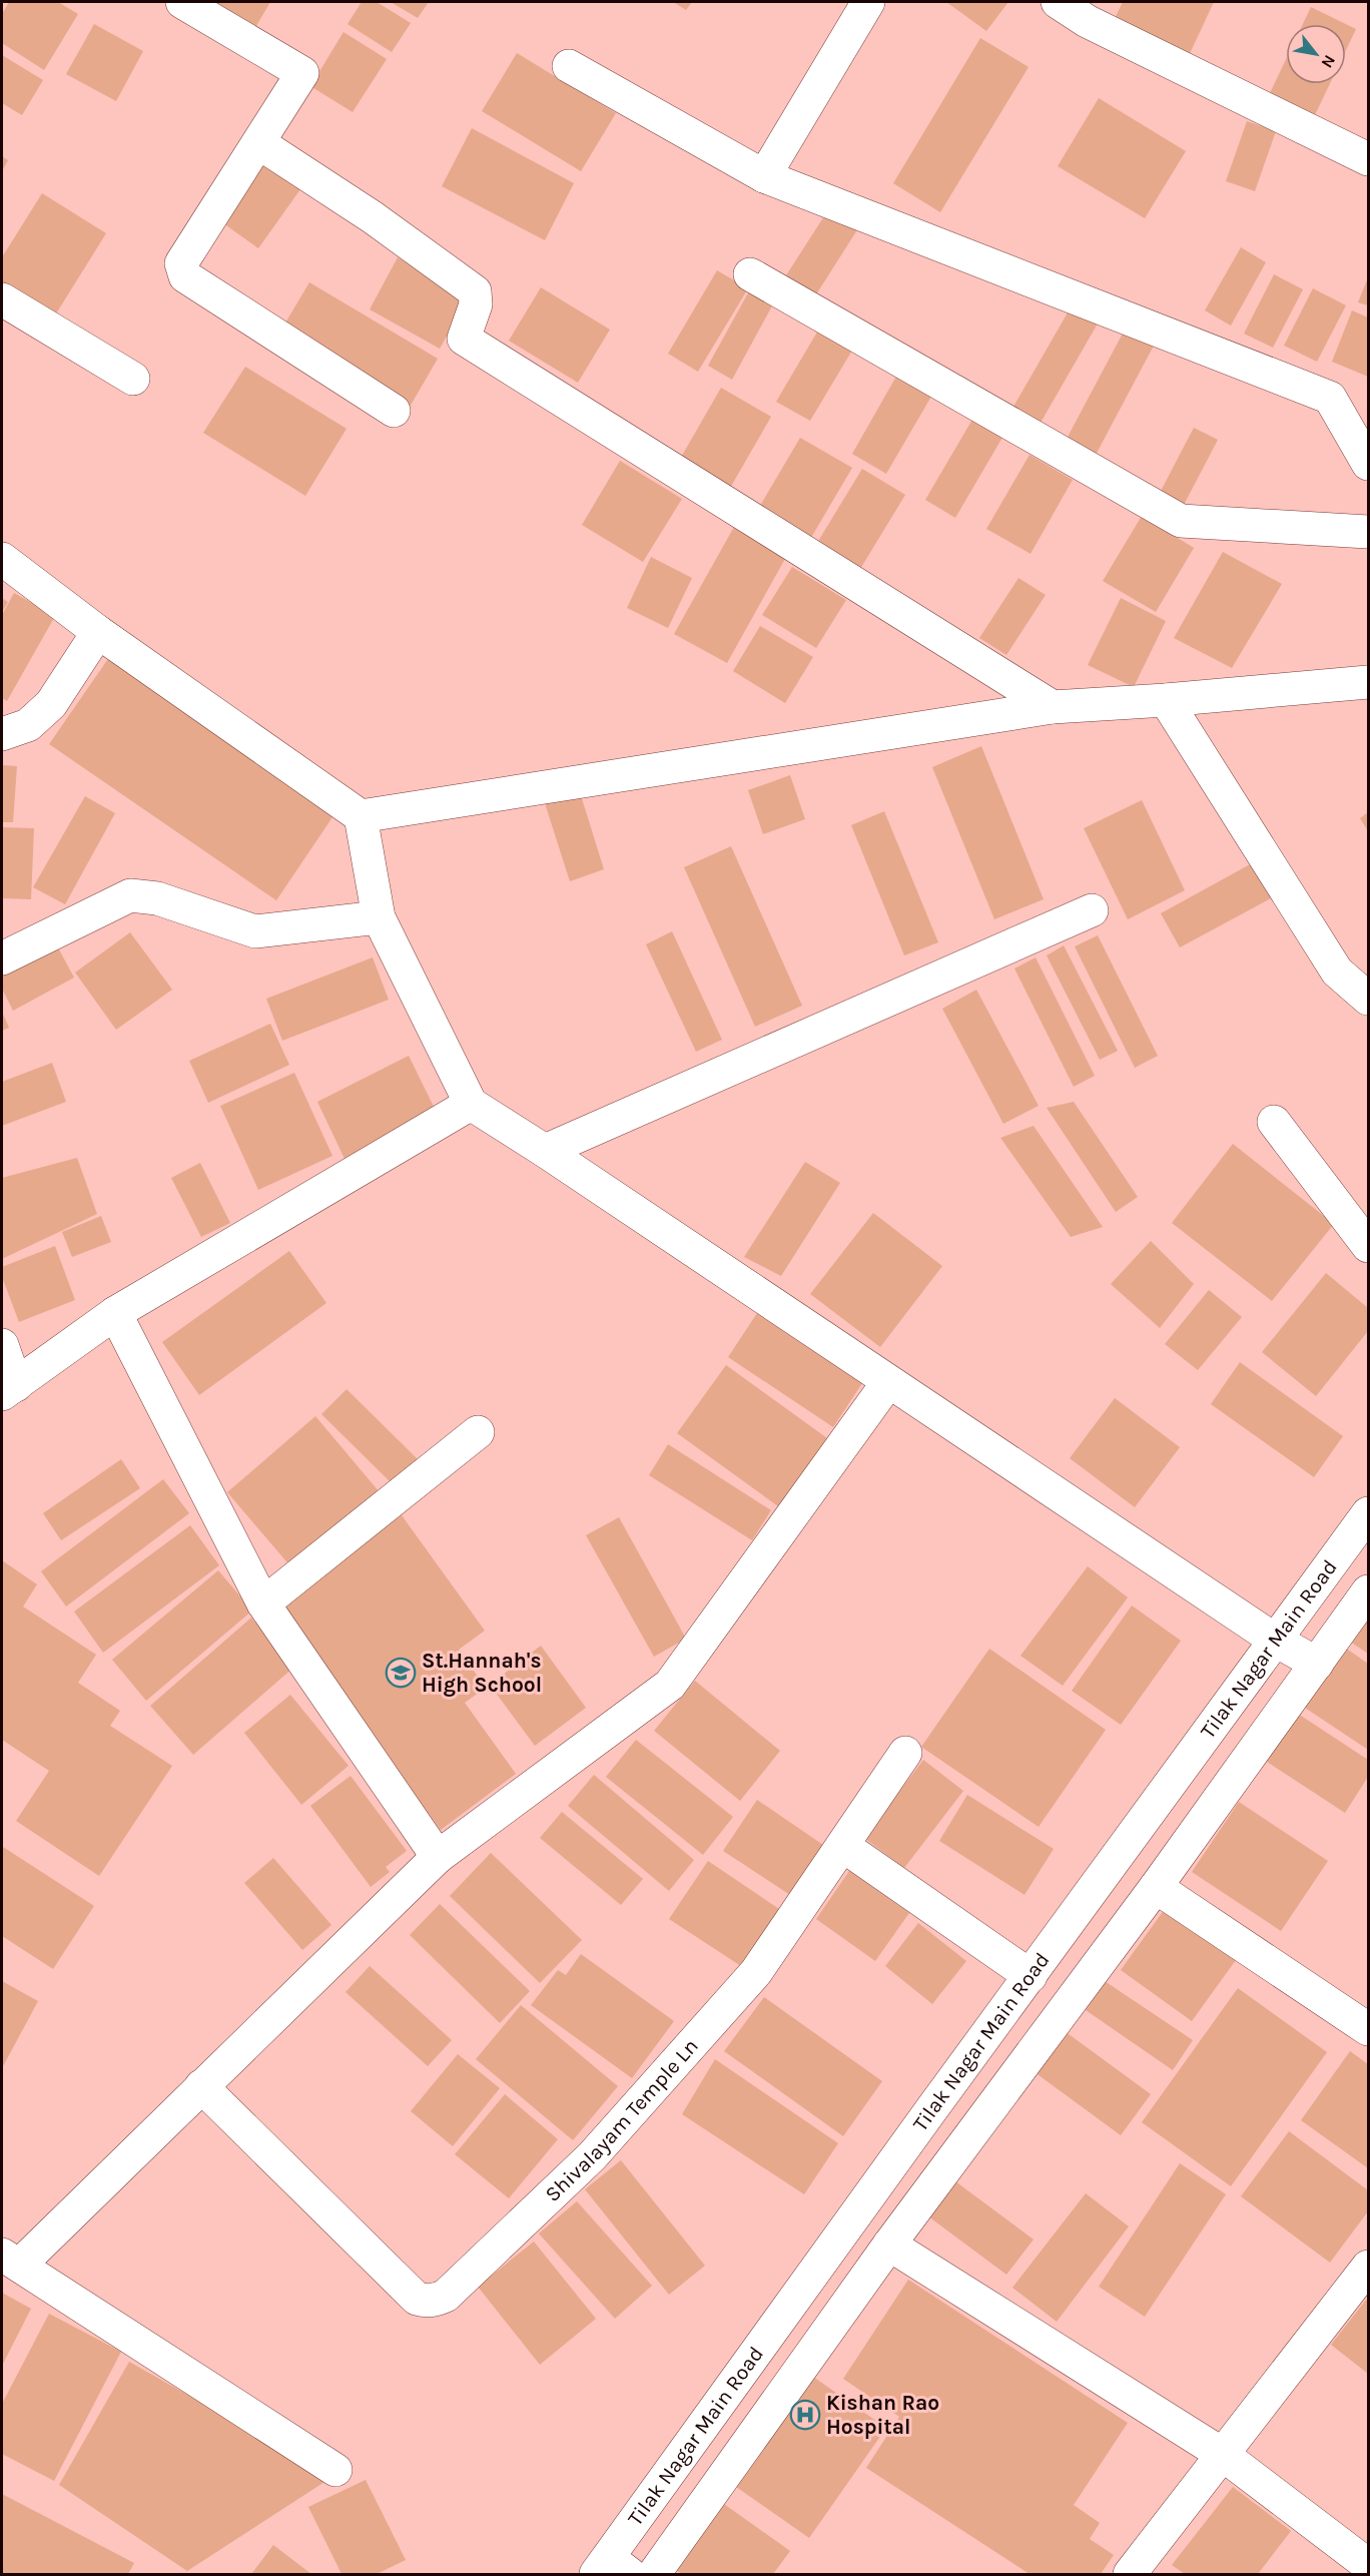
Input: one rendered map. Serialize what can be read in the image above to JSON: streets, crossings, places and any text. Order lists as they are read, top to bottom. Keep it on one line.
{"streets":{"street":["Tilak Nagar Main Road","Shivalayam Temple Ln"]},"places":{"school or university":["St.Hannah's High School"],"hospital":["Kishan Rao Hospital"]},"north":"bottom right"}
